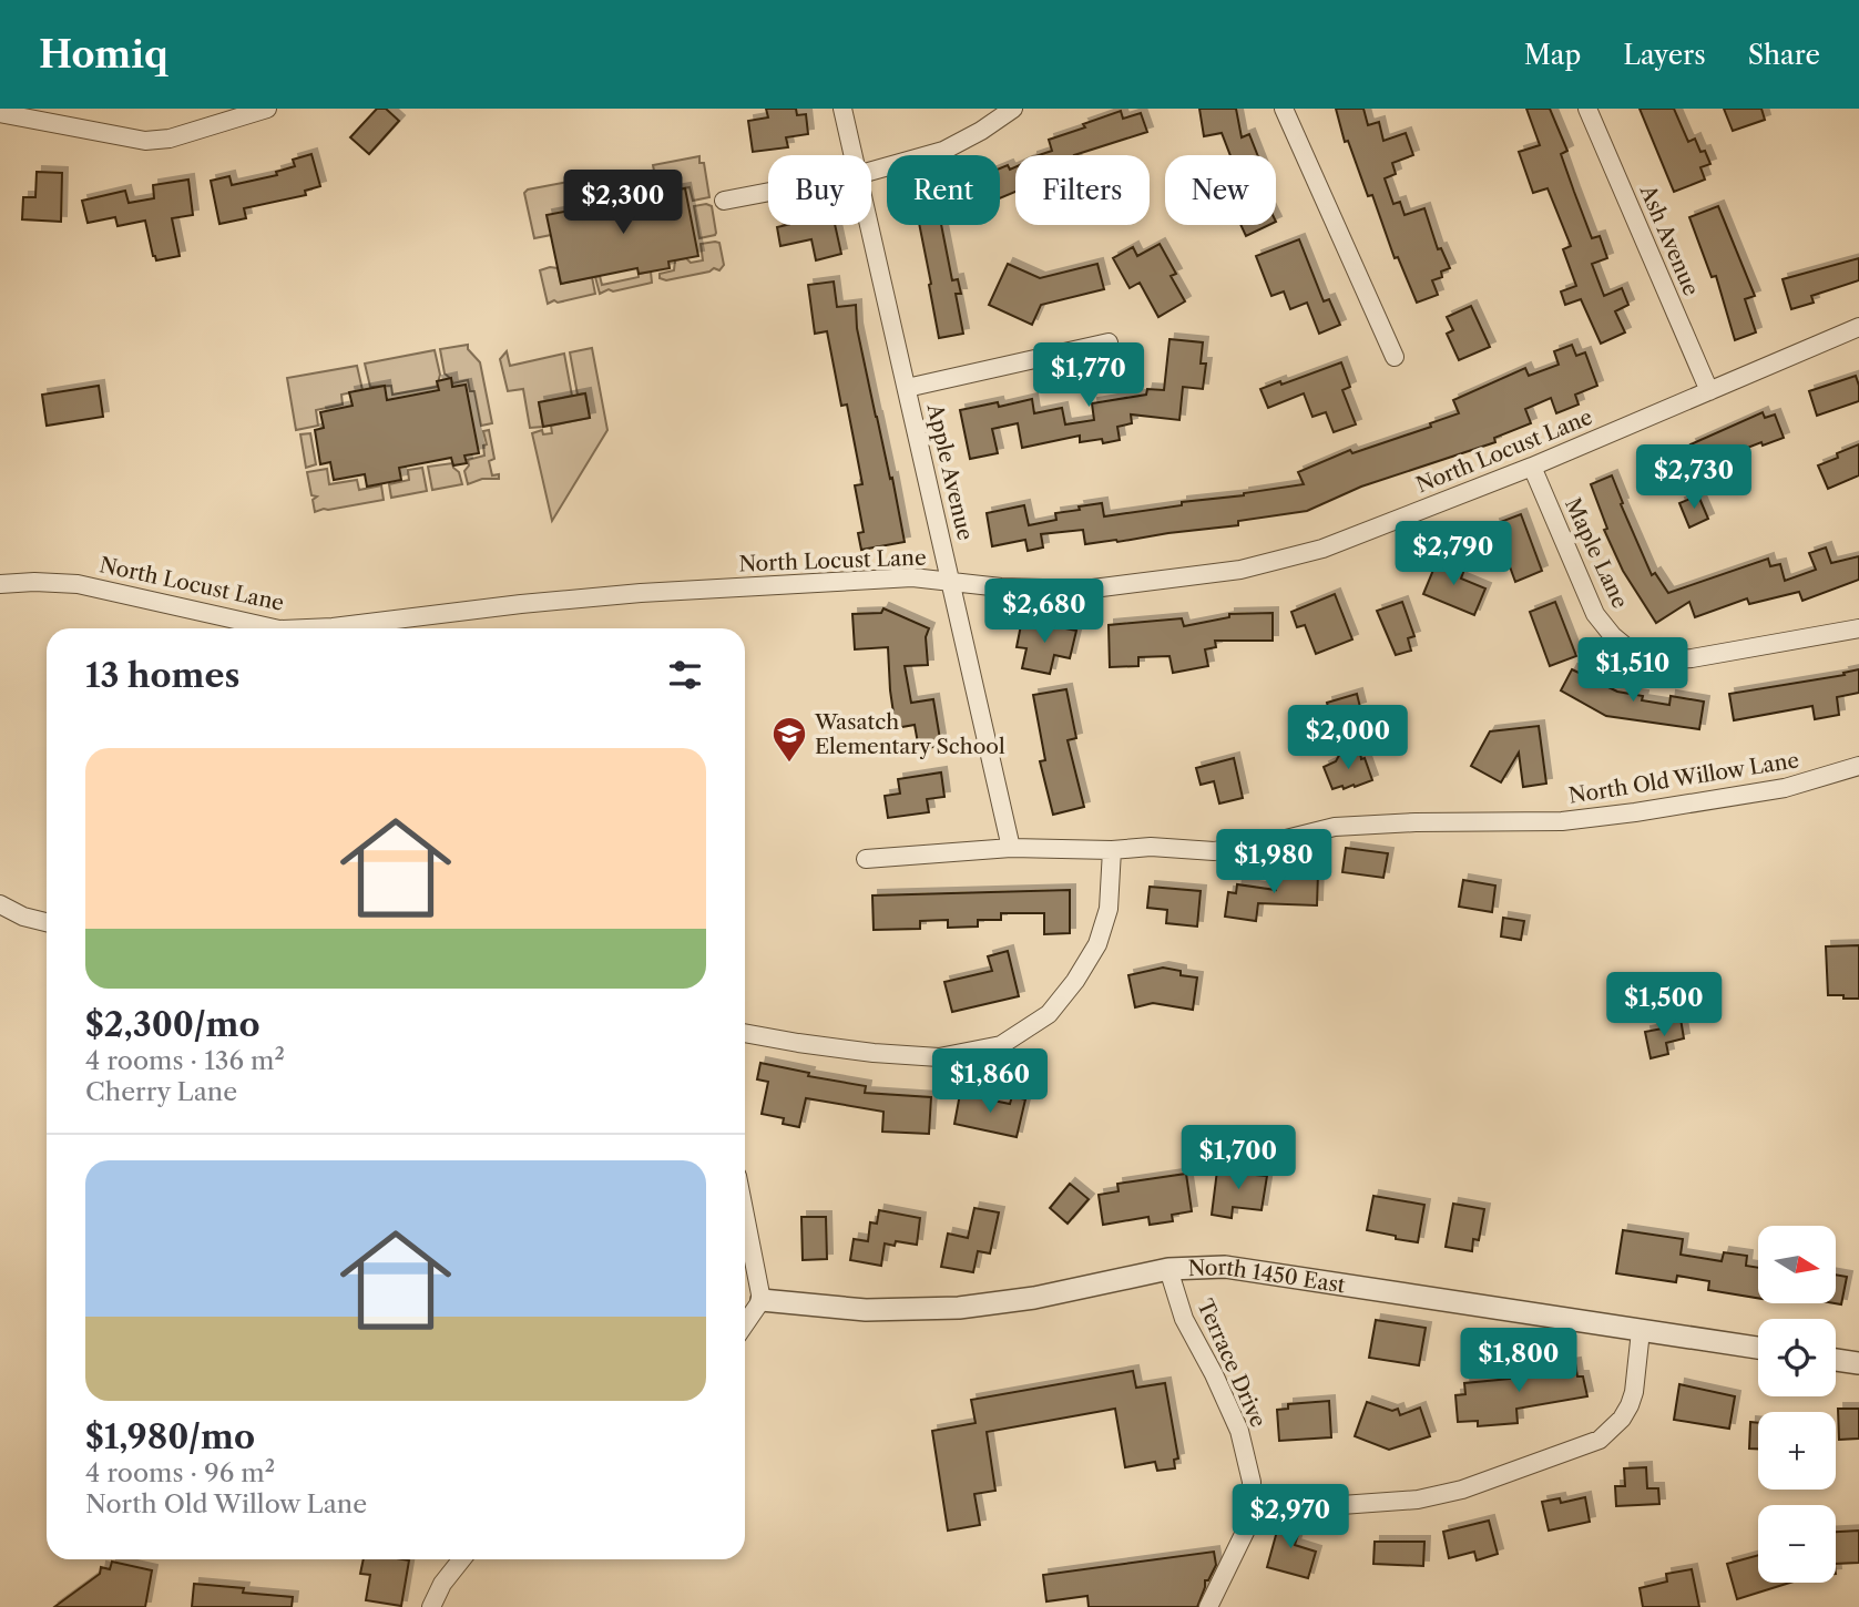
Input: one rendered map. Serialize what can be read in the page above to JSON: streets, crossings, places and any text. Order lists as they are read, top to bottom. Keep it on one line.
{"streets":{"street":["Ash Avenue","North Locust Lane","Apple Avenue","Maple Lane","North Old Willow Lane","North 1450 East","Terrace Drive"]},"crossings":[["Ash Avenue","North Locust Lane"],["North Locust Lane","Apple Avenue"],["North Locust Lane","Maple Lane"],["Apple Avenue","North Old Willow Lane"],["North 1450 East","Terrace Drive"]],"places":{"school or university":["Wasatch Elementary School"]},"north":"right","page":{"header":"Homiq","nav":["Map","Layers","Share"],"chip":["Buy","Rent","Filters","New"],"price":["$2,300","$1,770","$2,730","$2,790","$2,680","$1,510","$2,000","$1,980","$1,500","$1,860","$1,700","$1,800","$2,970"],"heading":"13 homes","list":[{"name":"$2,300/mo","note":"4 rooms · 136 m² · Cherry Lane"},{"name":"$1,980/mo","note":"4 rooms · 96 m² · North Old Willow Lane"}],"map_buttons":["+","−"]}}
